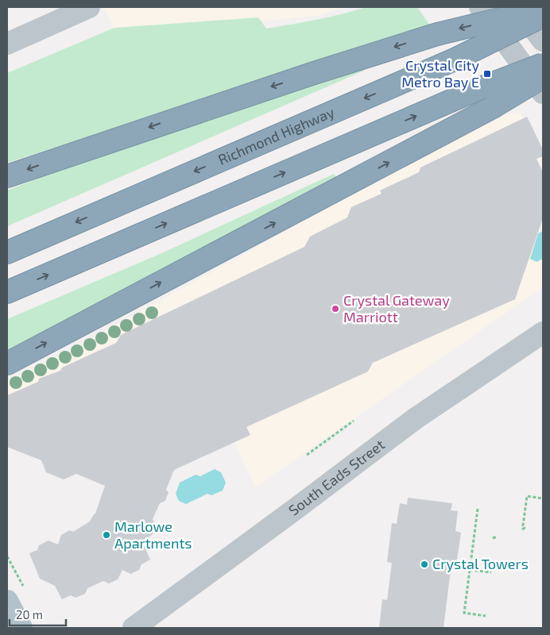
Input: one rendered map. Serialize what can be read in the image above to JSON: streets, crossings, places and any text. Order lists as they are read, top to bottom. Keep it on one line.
{"streets":{"highway":["Richmond Highway"],"street":["South Eads Street"]},"places":{"transit":["Crystal City Metro Bay E"],"other":["Crystal Gateway Marriott","Marlowe Apartments","Crystal Towers"]},"scale_bar":"20 m"}
